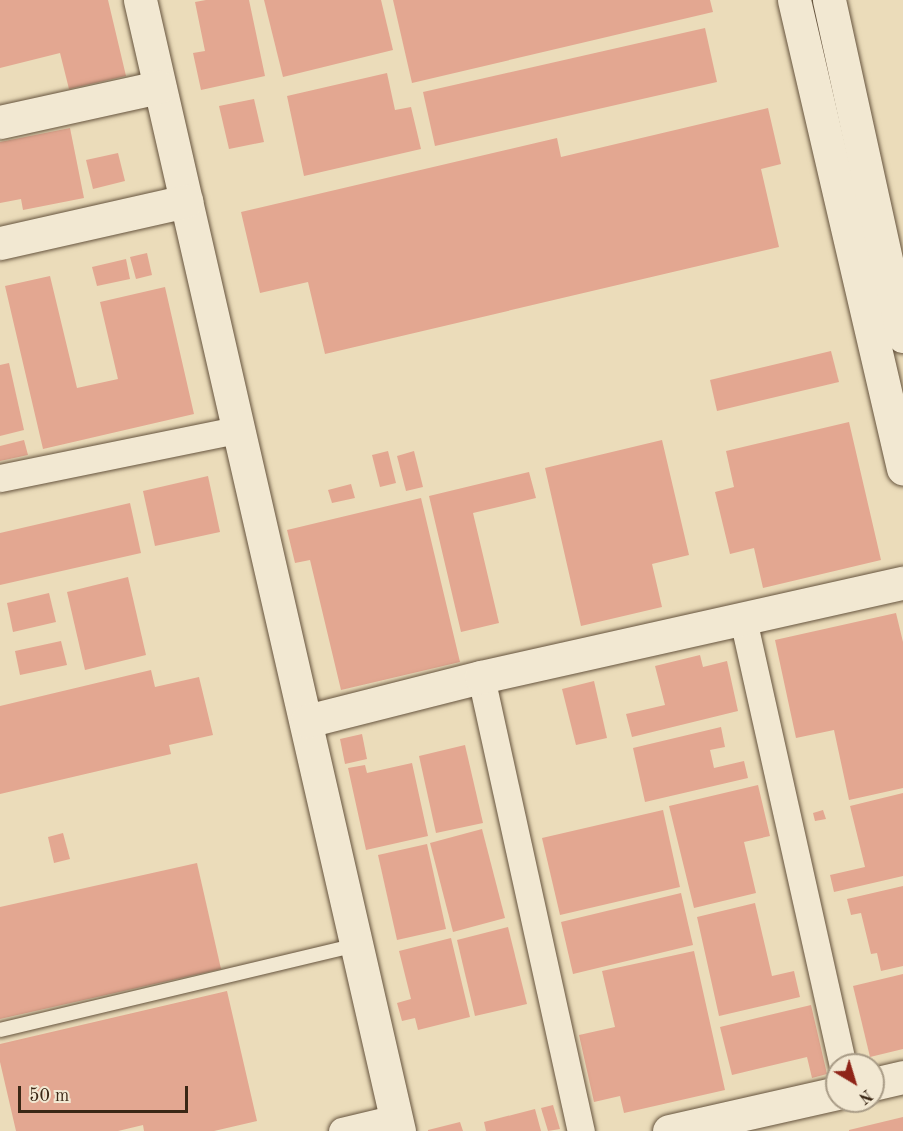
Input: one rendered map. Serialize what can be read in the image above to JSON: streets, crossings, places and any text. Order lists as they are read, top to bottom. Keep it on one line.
{"scale_bar":"50 m","north":"bottom right"}
